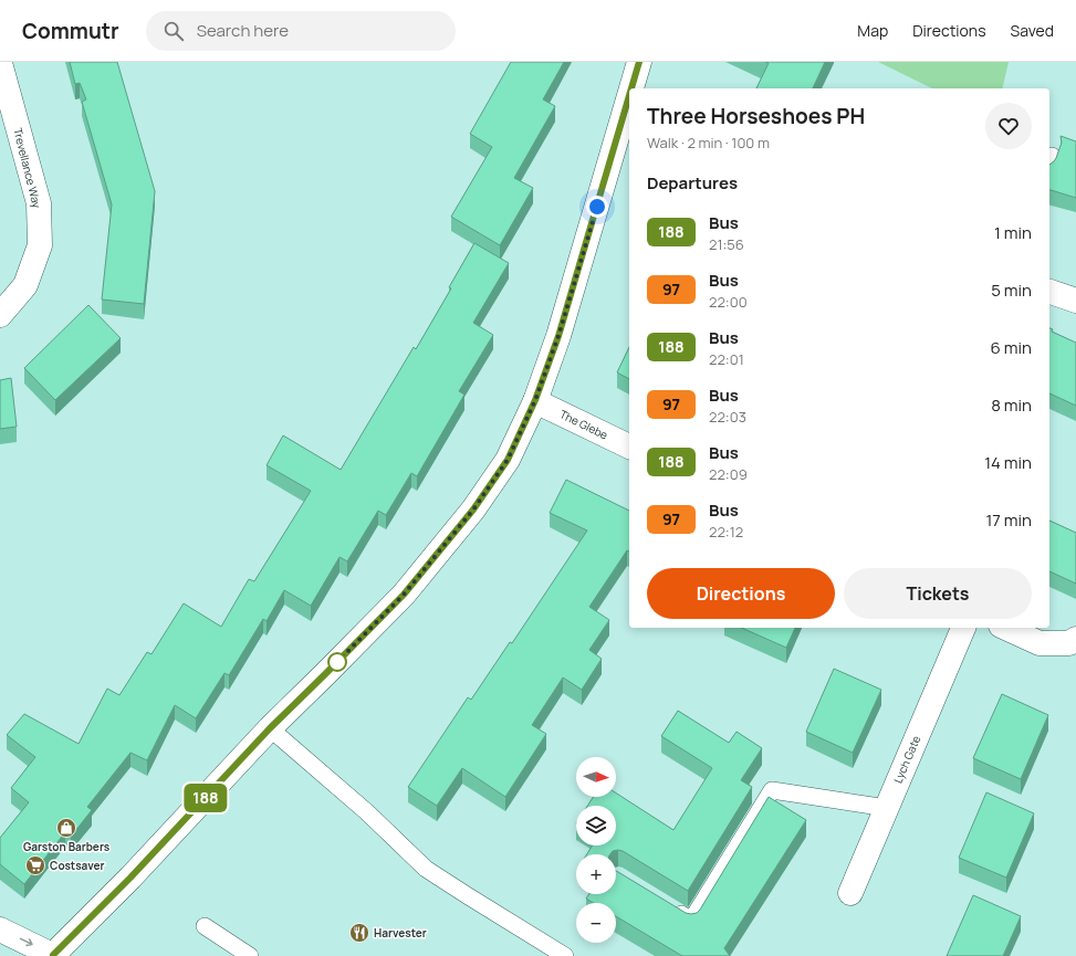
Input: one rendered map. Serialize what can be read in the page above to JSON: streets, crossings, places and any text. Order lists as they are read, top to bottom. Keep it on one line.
{"streets":{"main road":["Trevellance Way","The Glebe","Lych Gate"]},"places":{"shop":["Garston Barbers"],"supermarket":["Costsaver"],"restaurant":["Harvester"]},"lines":["bus line 188"],"north":"right","page":{"header":"Commutr","search":"Search here","nav":["Map","Directions","Saved"],"on_map":"188","heading":[["Three Horseshoes PH","Walk · 2 min · 100 m"],"Departures"],"list":[{"mark":"188","name":"Bus","note":"21:56","value":"1 min"},{"mark":"97","name":"Bus","note":"22:00","value":"5 min"},{"mark":"188","name":"Bus","note":"22:01","value":"6 min"},{"mark":"97","name":"Bus","note":"22:03","value":"8 min"},{"mark":"188","name":"Bus","note":"22:09","value":"14 min"},{"mark":"97","name":"Bus","note":"22:12","value":"17 min"}],"buttons":["Directions","Tickets"],"map_buttons":["+","−"]}}
